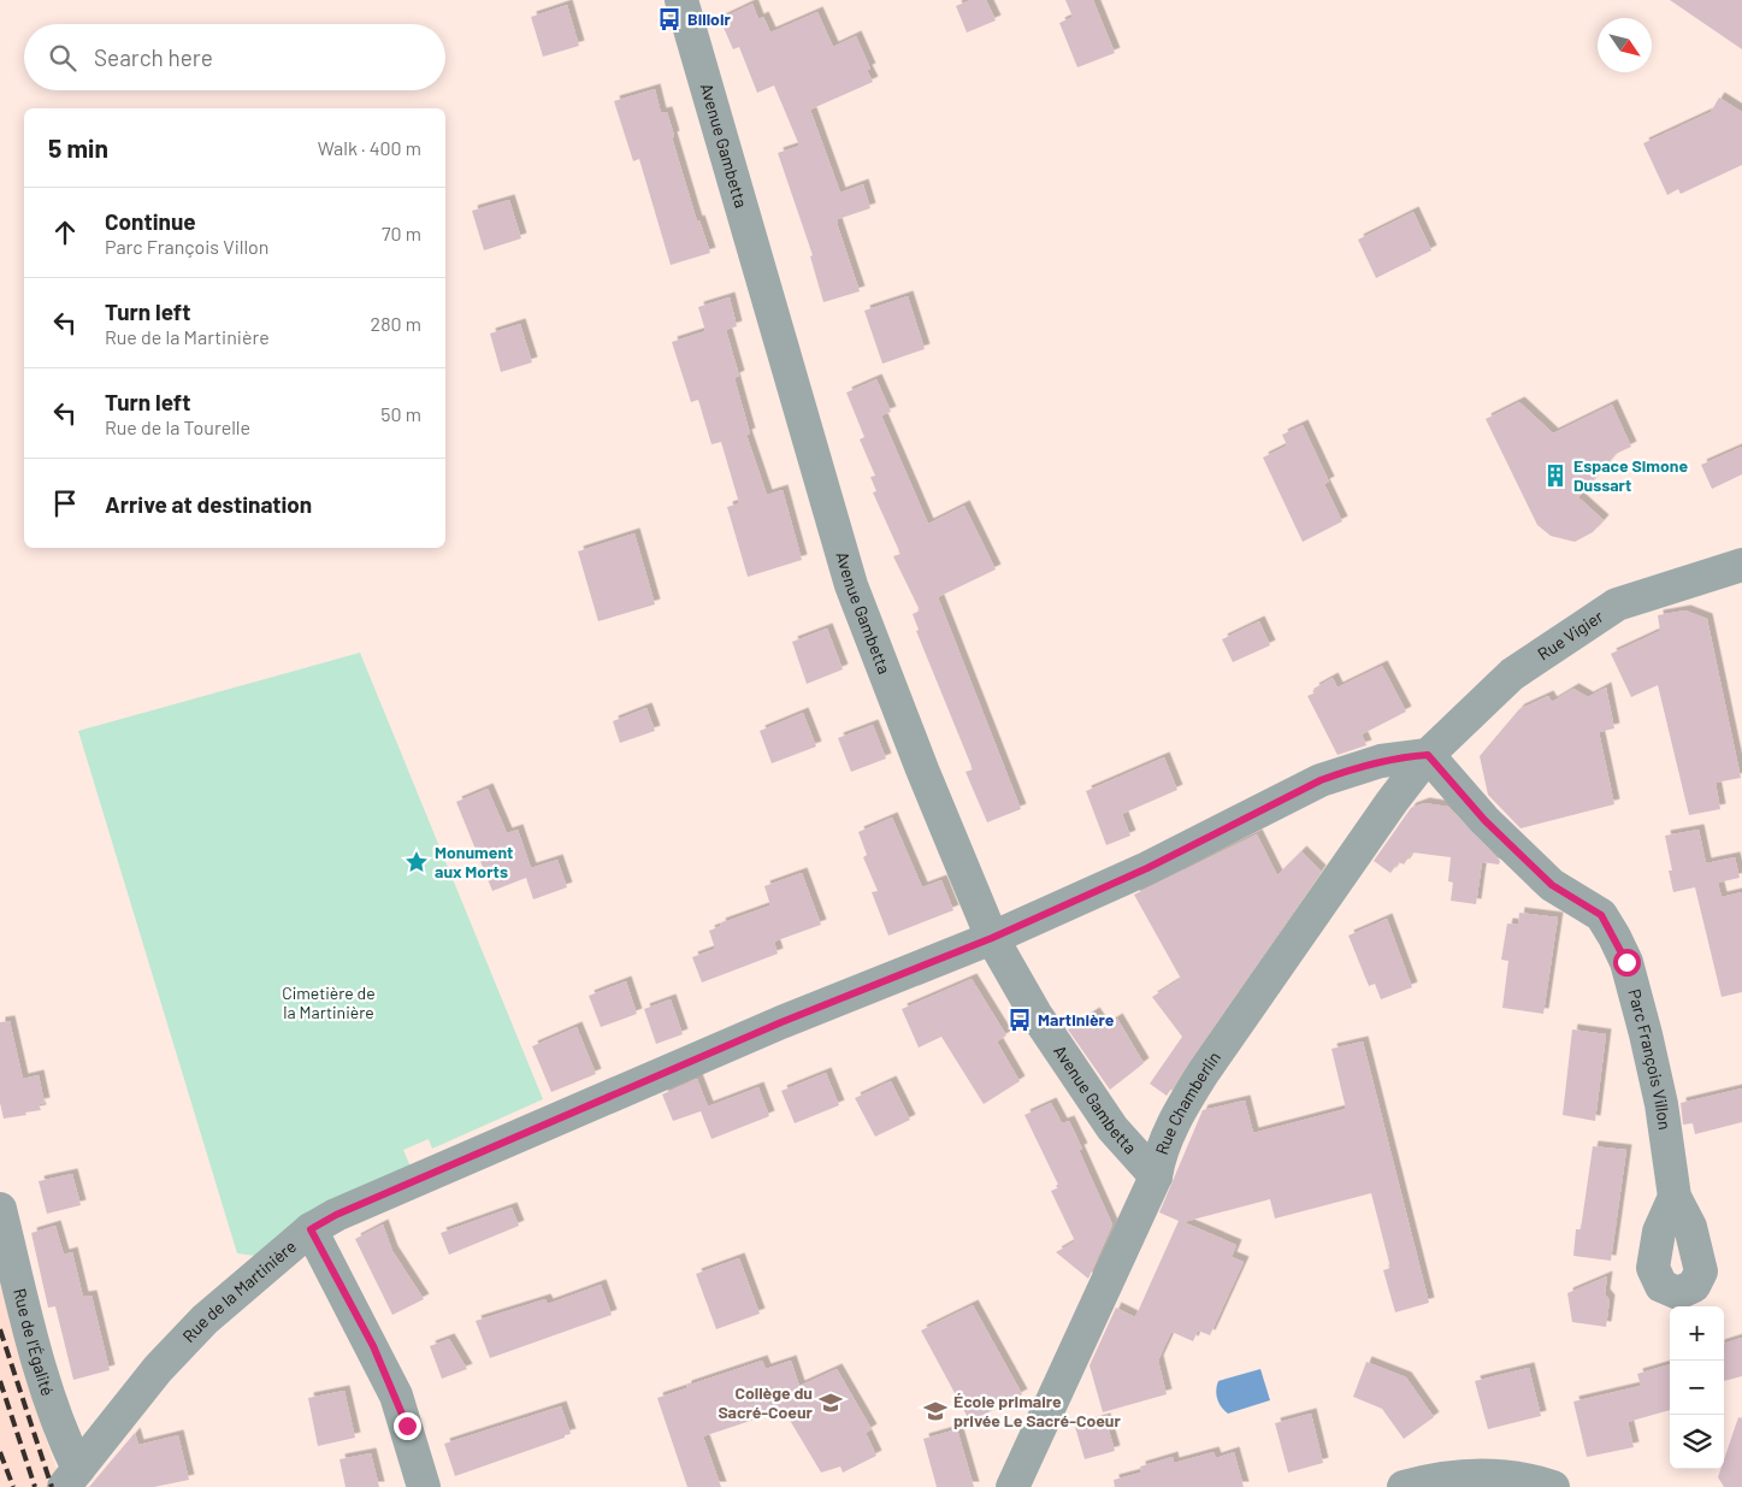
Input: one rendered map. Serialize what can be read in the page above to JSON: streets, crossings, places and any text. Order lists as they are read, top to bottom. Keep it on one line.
{"streets":{"street":["Avenue Gambetta","Rue Vigier","Parc François Villon","Rue Chamberlin","Rue de la Martinière","Rue de l'Égalité"]},"crossings":[["Avenue Gambetta","Rue Chamberlin"],["Avenue Gambetta","Rue de la Martinière"],["Rue Vigier","Parc François Villon"],["Rue Vigier","Rue Chamberlin"],["Rue Vigier","Rue de la Martinière"],["Parc François Villon","Rue Chamberlin"],["Parc François Villon","Rue de la Martinière"],["Rue Chamberlin","Rue de la Martinière"],["Rue de la Martinière","Rue de l'Égalité"]],"parks":["Cimetière de la Martinière"],"places":{"bus stop":["Billoir","Martinière"],"building":["Espace Simone Dussart"],"place":["Monument aux Morts"],"school or university":["Collège du Sacré-Coeur","École primaire privée Le Sacré-Coeur"]},"north":"bottom right","page":{"search":"Search here","heading":["5 min","Walk · 400 m"],"list":[["Continue","Parc François Villon","70 m"],["Turn left","Rue de la Martinière","280 m"],["Turn left","Rue de la Tourelle","50 m"],"Arrive at destination"],"map_buttons":["+","−"]}}
